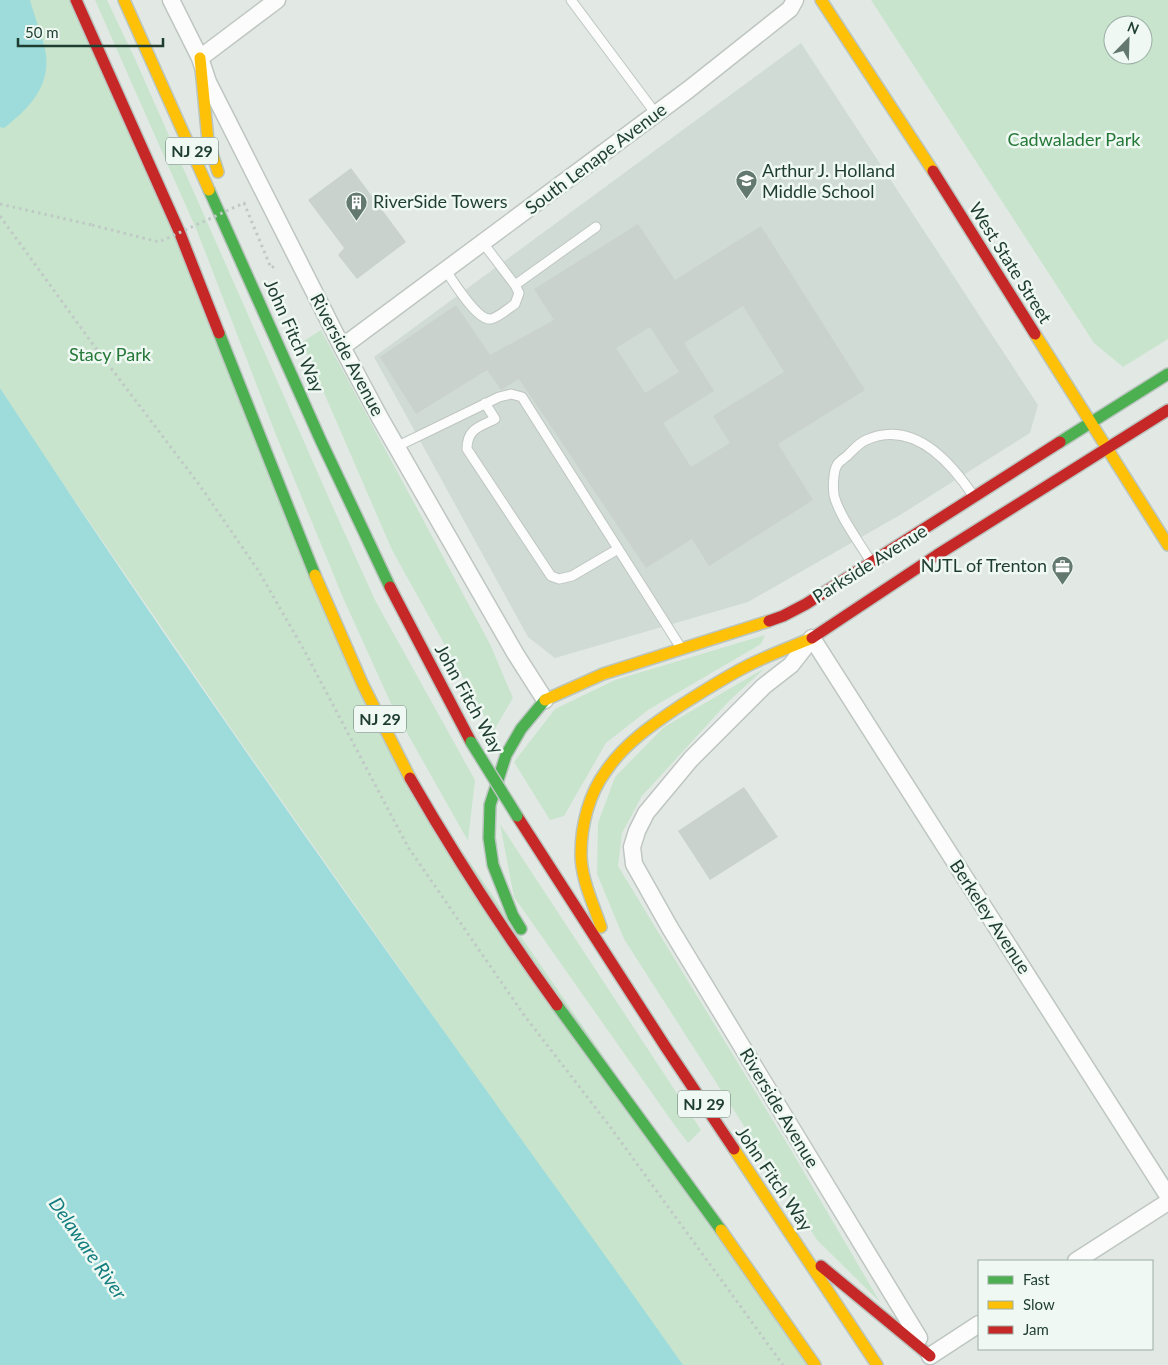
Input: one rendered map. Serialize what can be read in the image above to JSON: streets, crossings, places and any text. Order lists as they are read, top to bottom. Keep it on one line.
{"streets":{"main road":["NJ 29","West State Street","John Fitch Way","Parkside Avenue"],"street":["South Lenape Avenue","Riverside Avenue","Berkeley Avenue"]},"crossings":[["South Lenape Avenue","Riverside Avenue"],["West State Street","Parkside Avenue"],["Riverside Avenue","Parkside Avenue"],["Parkside Avenue","Berkeley Avenue"]],"water":["Delaware River"],"parks":["Cadwalader Park","Stacy Park"],"places":{"school or university":["Arthur J. Holland Middle School"],"building":["RiverSide Towers"],"office":["NJTL of Trenton"]},"legend":["Fast","Slow","Jam"],"scale_bar":"50 m","north":"top right"}
